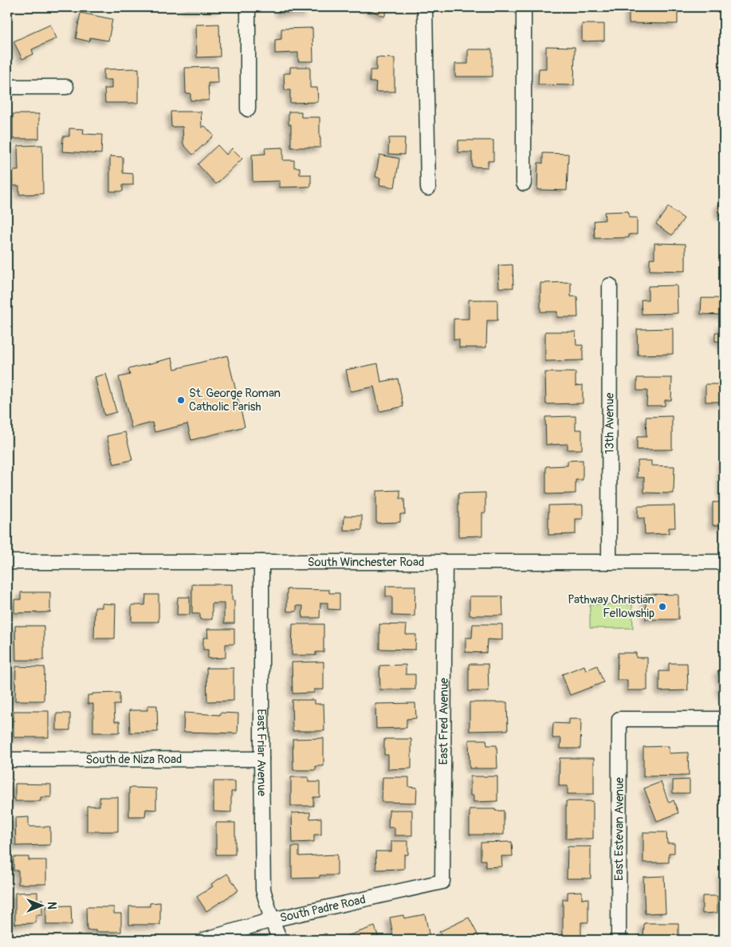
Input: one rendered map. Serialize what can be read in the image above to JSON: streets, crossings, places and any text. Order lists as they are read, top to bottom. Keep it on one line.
{"streets":{"street":["13th Avenue","South Winchester Road","East Fred Avenue","East Friar Avenue","South de Niza Road","East Estevan Avenue","South Padre Road"]},"crossings":[["13th Avenue","South Winchester Road"],["South Winchester Road","East Fred Avenue"],["South Winchester Road","East Friar Avenue"],["East Fred Avenue","South Padre Road"],["East Friar Avenue","South de Niza Road"],["East Friar Avenue","South Padre Road"]],"places":["St. George Roman Catholic Parish","Pathway Christian Fellowship"],"north":"right"}
